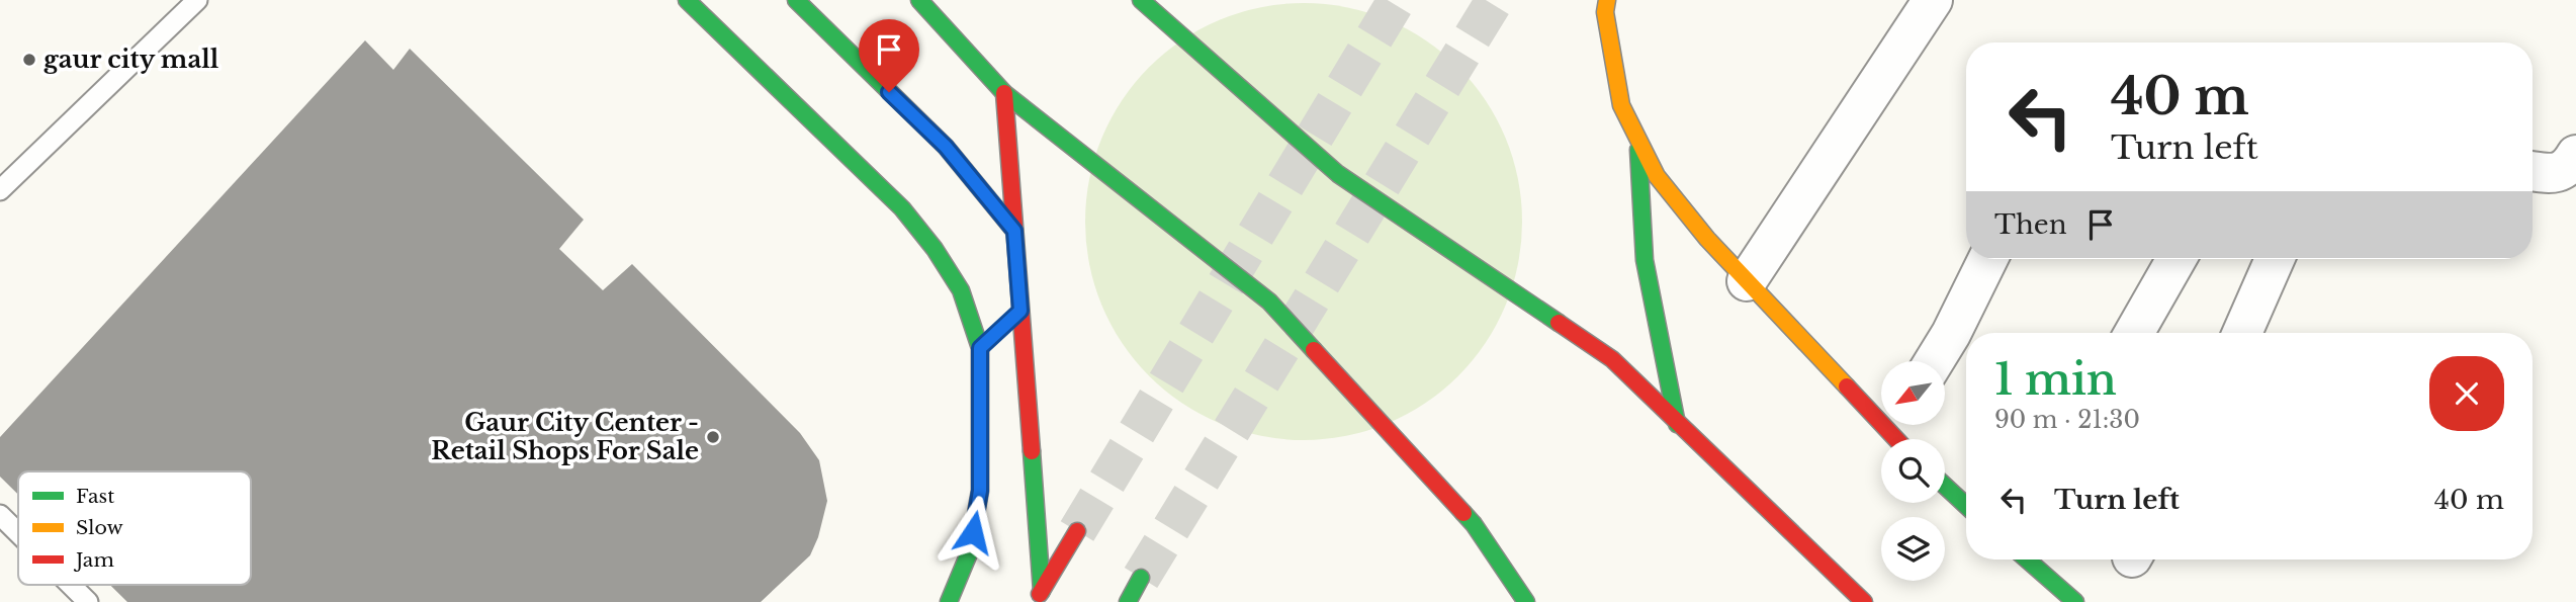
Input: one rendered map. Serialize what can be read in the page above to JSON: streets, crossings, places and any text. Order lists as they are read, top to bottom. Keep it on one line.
{"places":["gaur city mall","Gaur City Center - Retail Shops For Sale"],"legend":["Fast","Slow","Jam"],"north":"bottom left","page":{"turn":["40 m","Turn left"],"then":"Then","heading":["1 min","90 m · 21:30"],"list":[{"name":"Turn left","value":"40 m"}]}}
